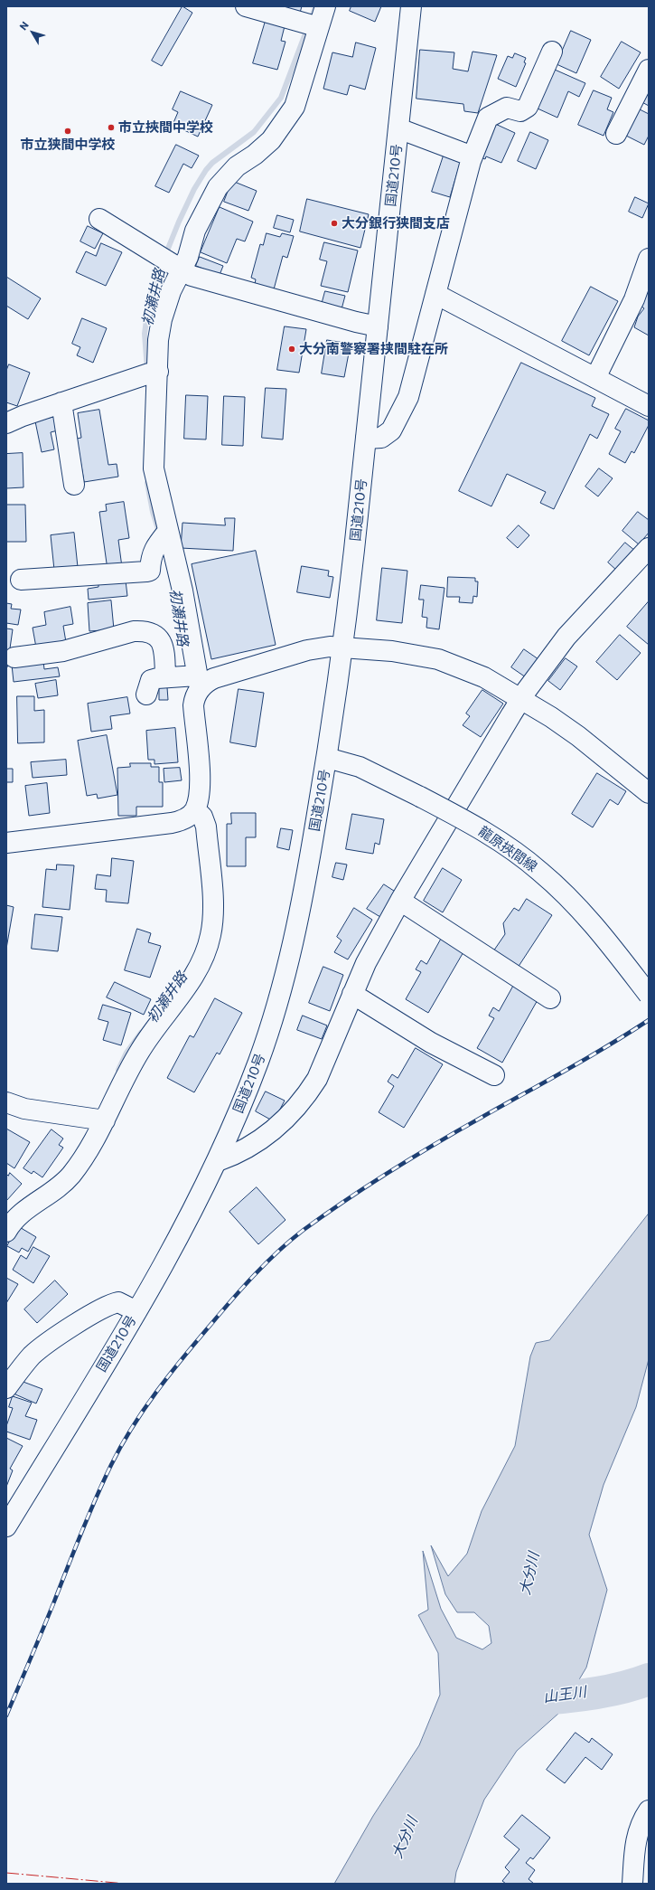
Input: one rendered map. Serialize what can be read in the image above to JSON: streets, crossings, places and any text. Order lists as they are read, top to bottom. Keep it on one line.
{"streets":{"main road":["国道210号","龍原挾間線"]},"crossings":[["国道210号","龍原挾間線"]],"water":["初瀬井路","大分川","山王川"],"places":["市立挾間中学校","市立狭間中学校","大分銀行狭間支店","大分南警察署挟間駐在所"],"north":"top left"}
